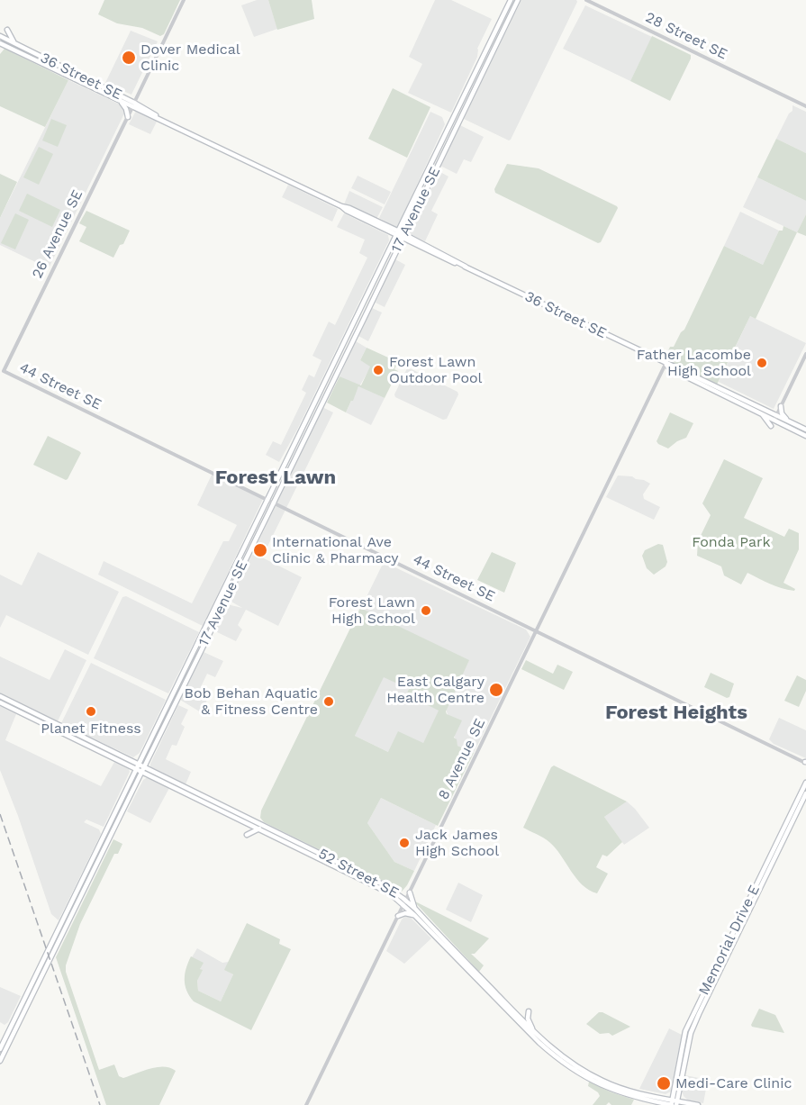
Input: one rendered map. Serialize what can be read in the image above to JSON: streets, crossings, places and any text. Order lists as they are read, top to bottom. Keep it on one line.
{"streets":{"main road":["36 Street SE","17 Avenue SE","52 Street SE","Memorial Drive E"],"street":["28 Street SE","26 Avenue SE","44 Street SE","8 Avenue SE"]},"crossings":[["36 Street SE","17 Avenue SE"],["36 Street SE","26 Avenue SE"],["36 Street SE","8 Avenue SE"],["17 Avenue SE","44 Street SE"],["17 Avenue SE","52 Street SE"],["26 Avenue SE","44 Street SE"],["44 Street SE","8 Avenue SE"],["8 Avenue SE","52 Street SE"],["52 Street SE","Memorial Drive E"]],"districts":["Forest Lawn","Forest Heights"],"parks":["Fonda Park"],"places":["Dover Medical Clinic","Father Lacombe High School","Forest Lawn Outdoor Pool","International Ave Clinic & Pharmacy","Forest Lawn High School","East Calgary Health Centre","Bob Behan Aquatic & Fitness Centre","Planet Fitness","Jack James High School","Medi-Care Clinic"]}
